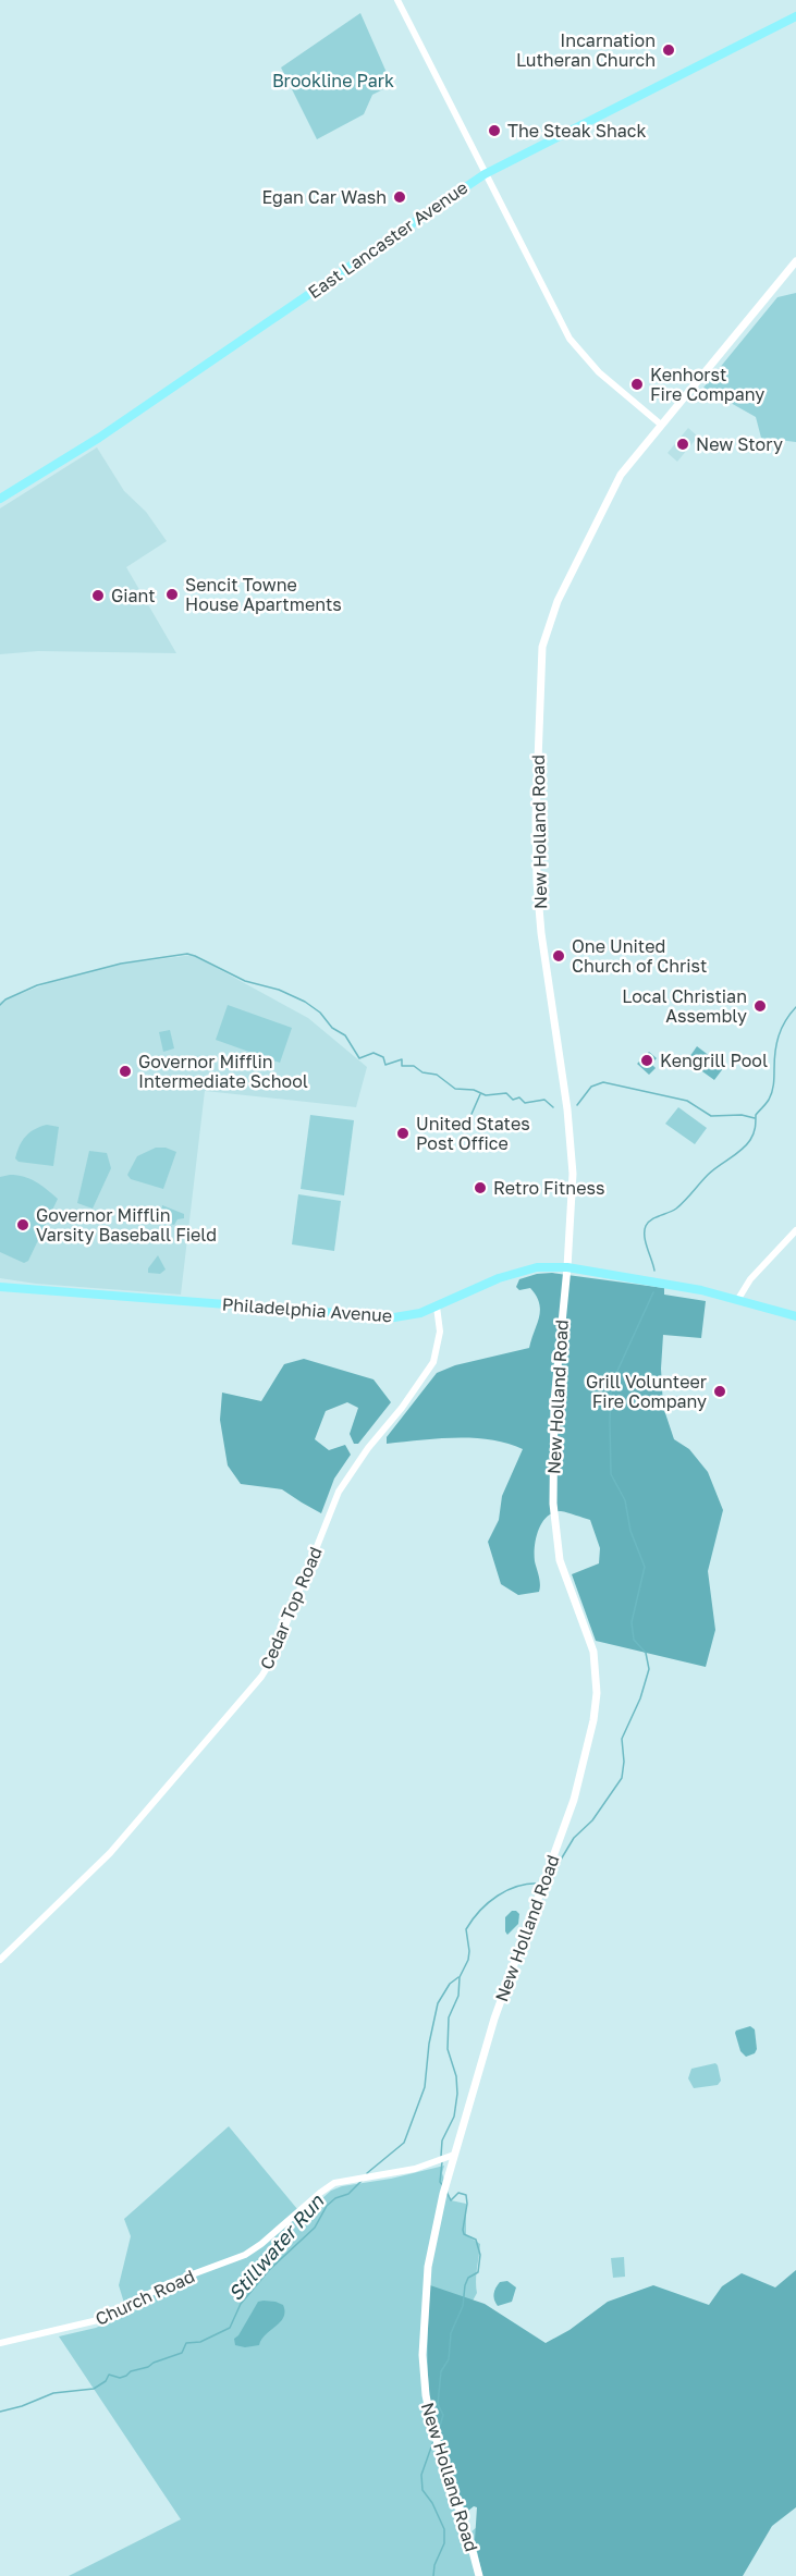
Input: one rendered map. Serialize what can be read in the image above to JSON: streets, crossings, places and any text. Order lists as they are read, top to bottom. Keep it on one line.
{"streets":{"main road":["East Lancaster Avenue","New Holland Road","Philadelphia Avenue"],"street":["Cedar Top Road","Church Road"]},"crossings":[["New Holland Road","Philadelphia Avenue"],["New Holland Road","Church Road"],["Philadelphia Avenue","Cedar Top Road"]],"water":["Stillwater Run"],"parks":["Brookline Park"],"places":["Incarnation Lutheran Church","The Steak Shack","Egan Car Wash","Kenhorst Fire Company","New Story","Sencit Towne House Apartments","Giant","One United Church of Christ","Local Christian Assembly","Kengrill Pool","Governor Mifflin Intermediate School","United States Post Office","Retro Fitness","Governor Mifflin Varsity Baseball Field","Grill Volunteer Fire Company"]}
